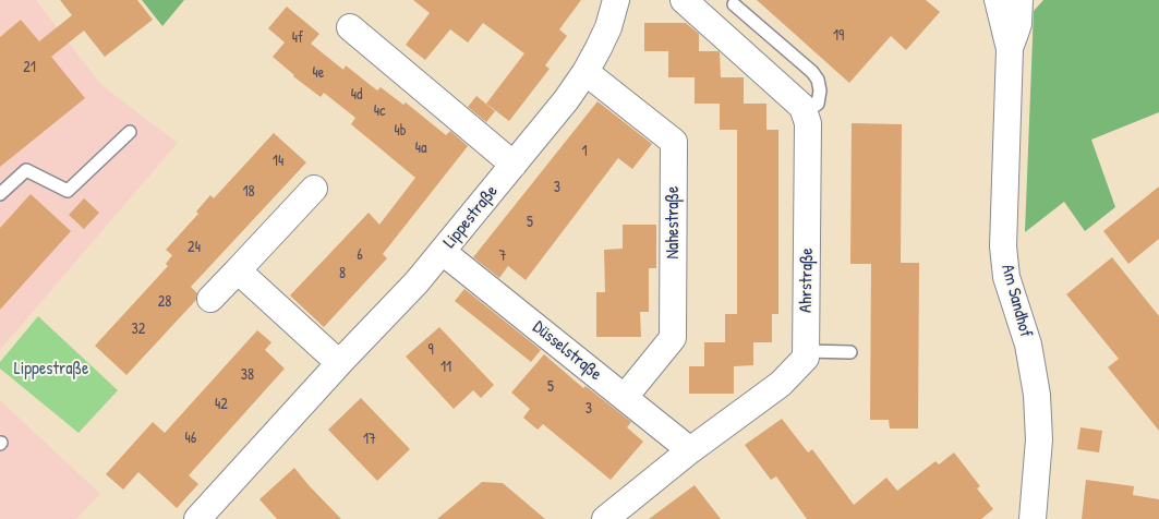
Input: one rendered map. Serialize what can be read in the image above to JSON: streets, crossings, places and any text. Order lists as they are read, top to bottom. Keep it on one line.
{"streets":{"street":["Lippestraße","Nahestraße","Ahrstraße","Am Sandhof","Düsselstraße"]},"crossings":[["Lippestraße","Nahestraße"],["Lippestraße","Düsselstraße"],["Nahestraße","Düsselstraße"]],"parks":["Lippestraße"],"house_numbers":["19","4f","21","4e","4d","4c","4b","4a","1","14","3","18","5","24","6","7","8","28","32","9","11","38","5","42","3","46","17"]}
